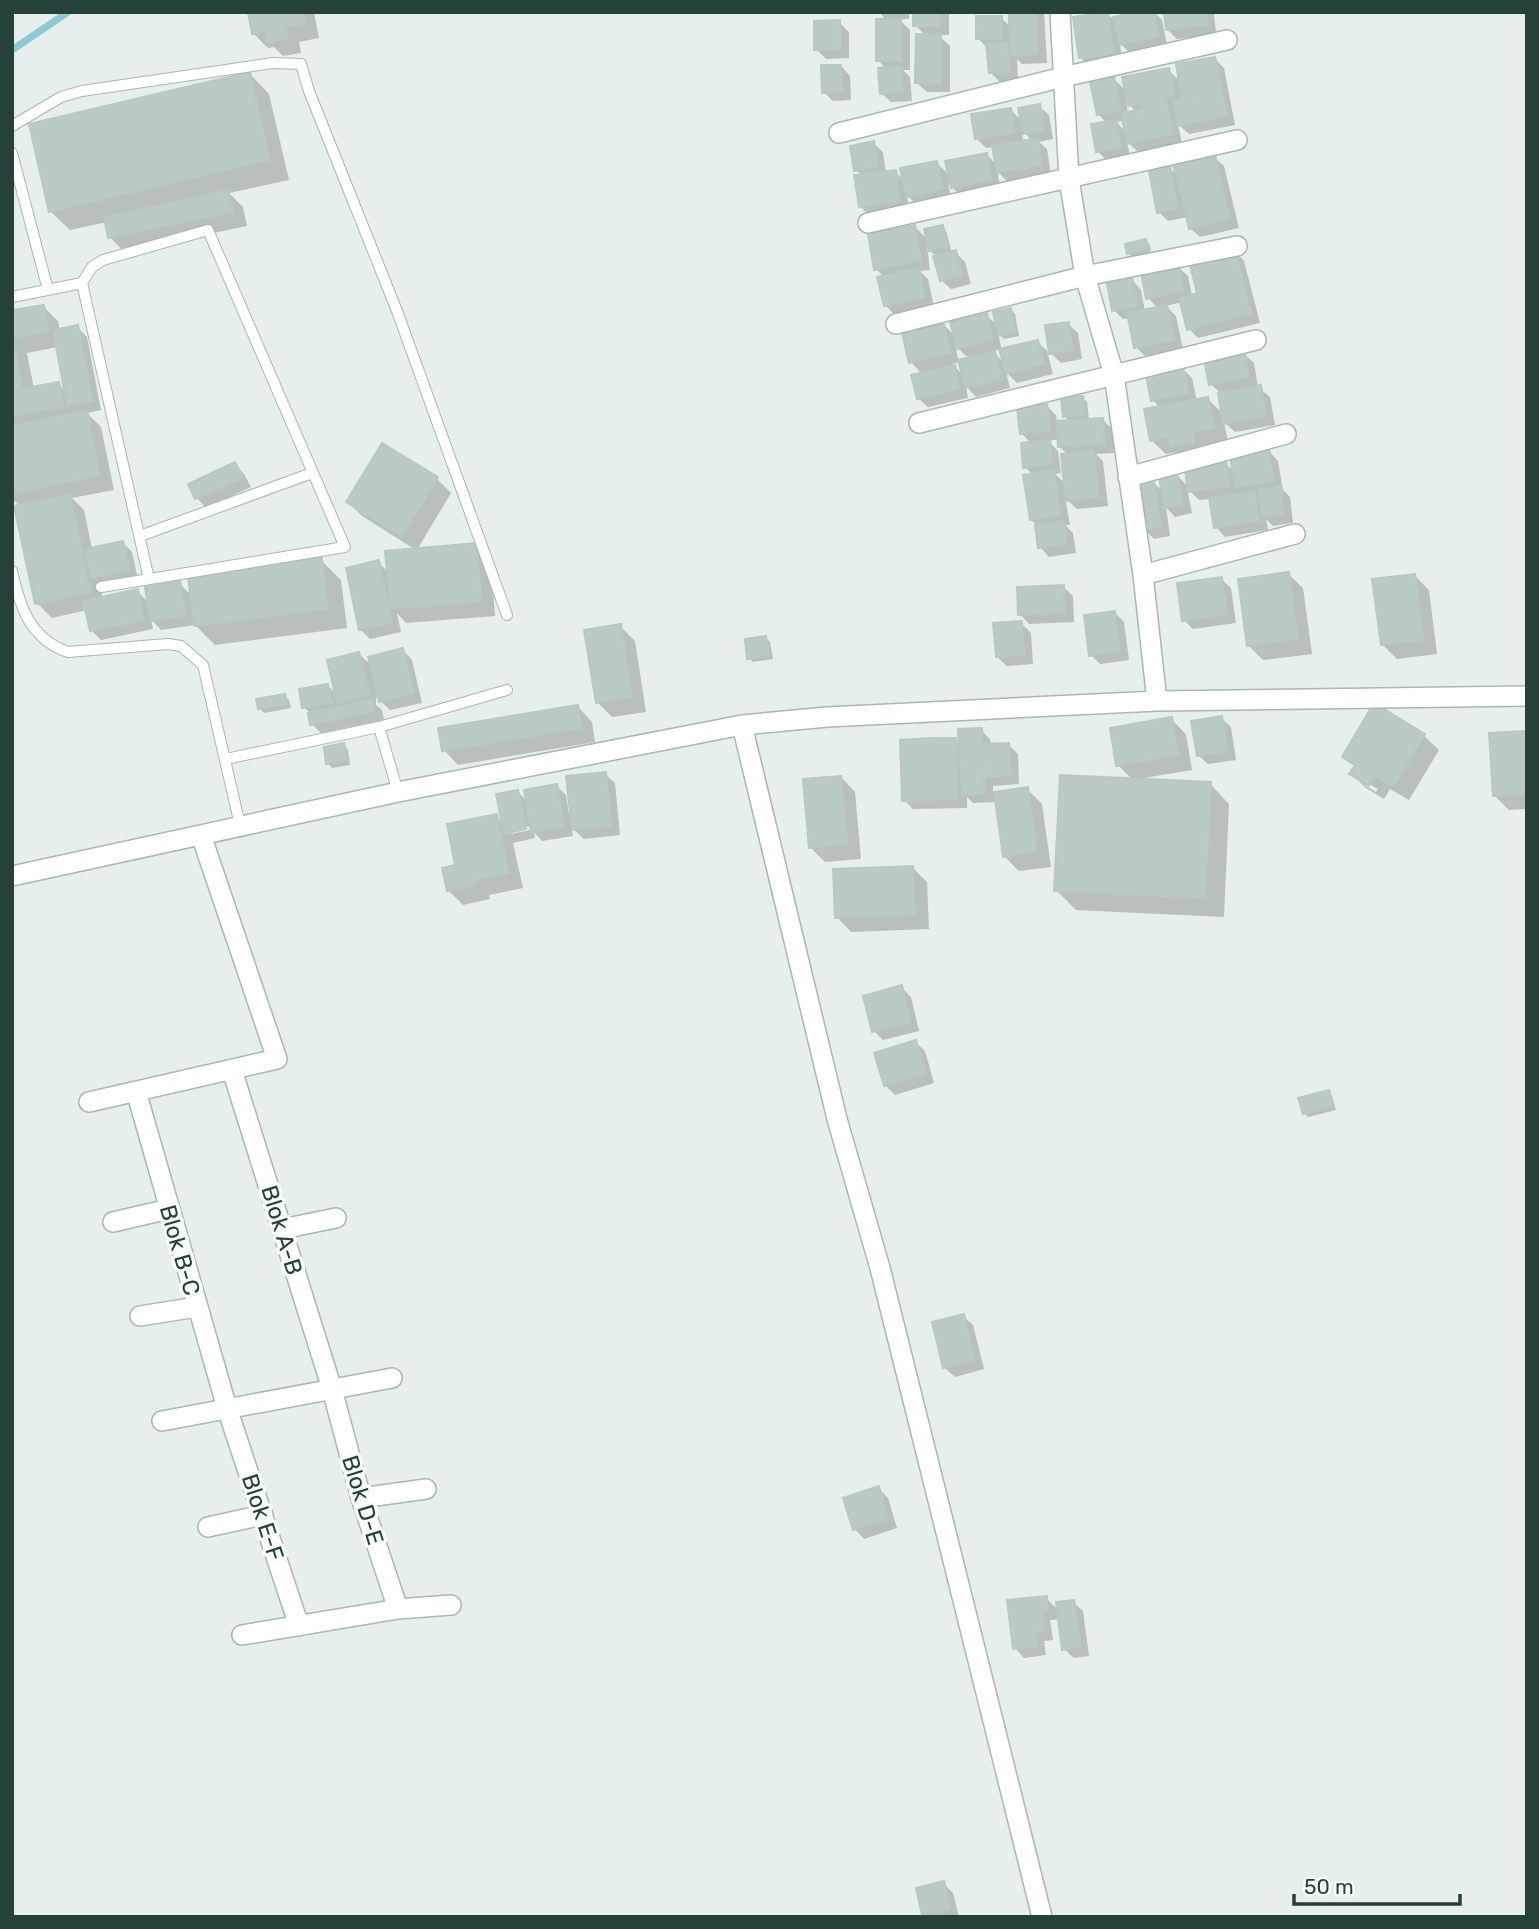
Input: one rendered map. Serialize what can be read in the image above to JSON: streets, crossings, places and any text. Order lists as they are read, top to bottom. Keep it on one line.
{"streets":{"street":["Blok A-B","Blok B-C","Blok D-E","Blok E-F"]},"crossings":[["Blok A-B","Blok D-E"],["Blok B-C","Blok E-F"]],"scale_bar":"50 m"}
